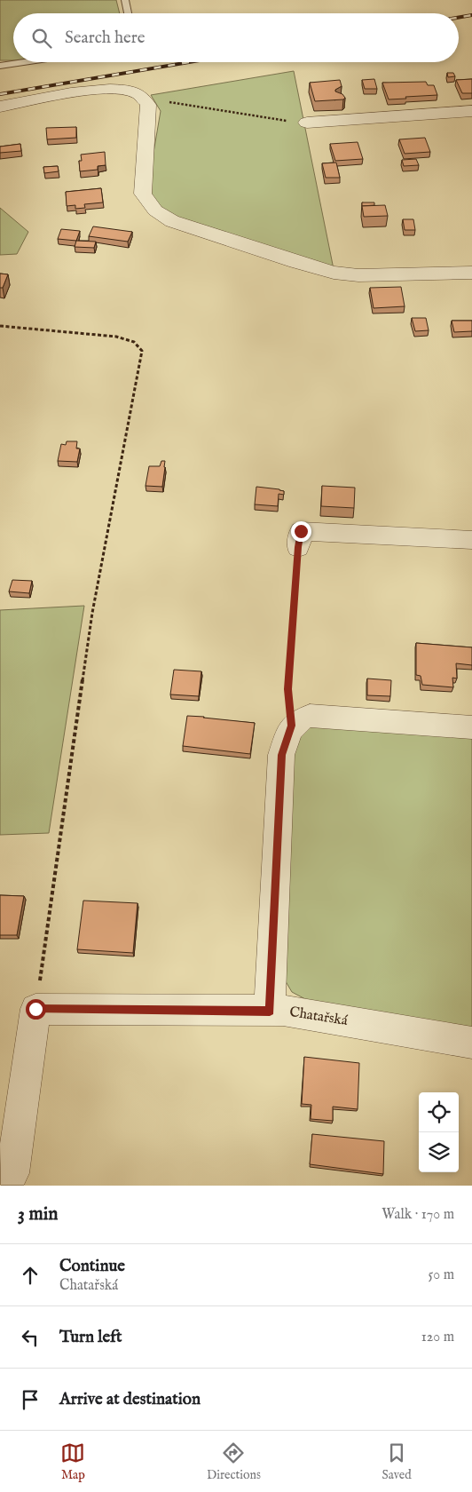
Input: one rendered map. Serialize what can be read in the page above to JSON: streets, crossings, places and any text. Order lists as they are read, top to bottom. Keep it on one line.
{"streets":{"street":["Chatařská"]},"page":{"search":"Search here","heading":["3 min","Walk · 170 m"],"list":[["Continue","Chatařská","50 m"],["Turn left","120 m"],"Arrive at destination"],"nav":["Map","Directions","Saved"]}}
